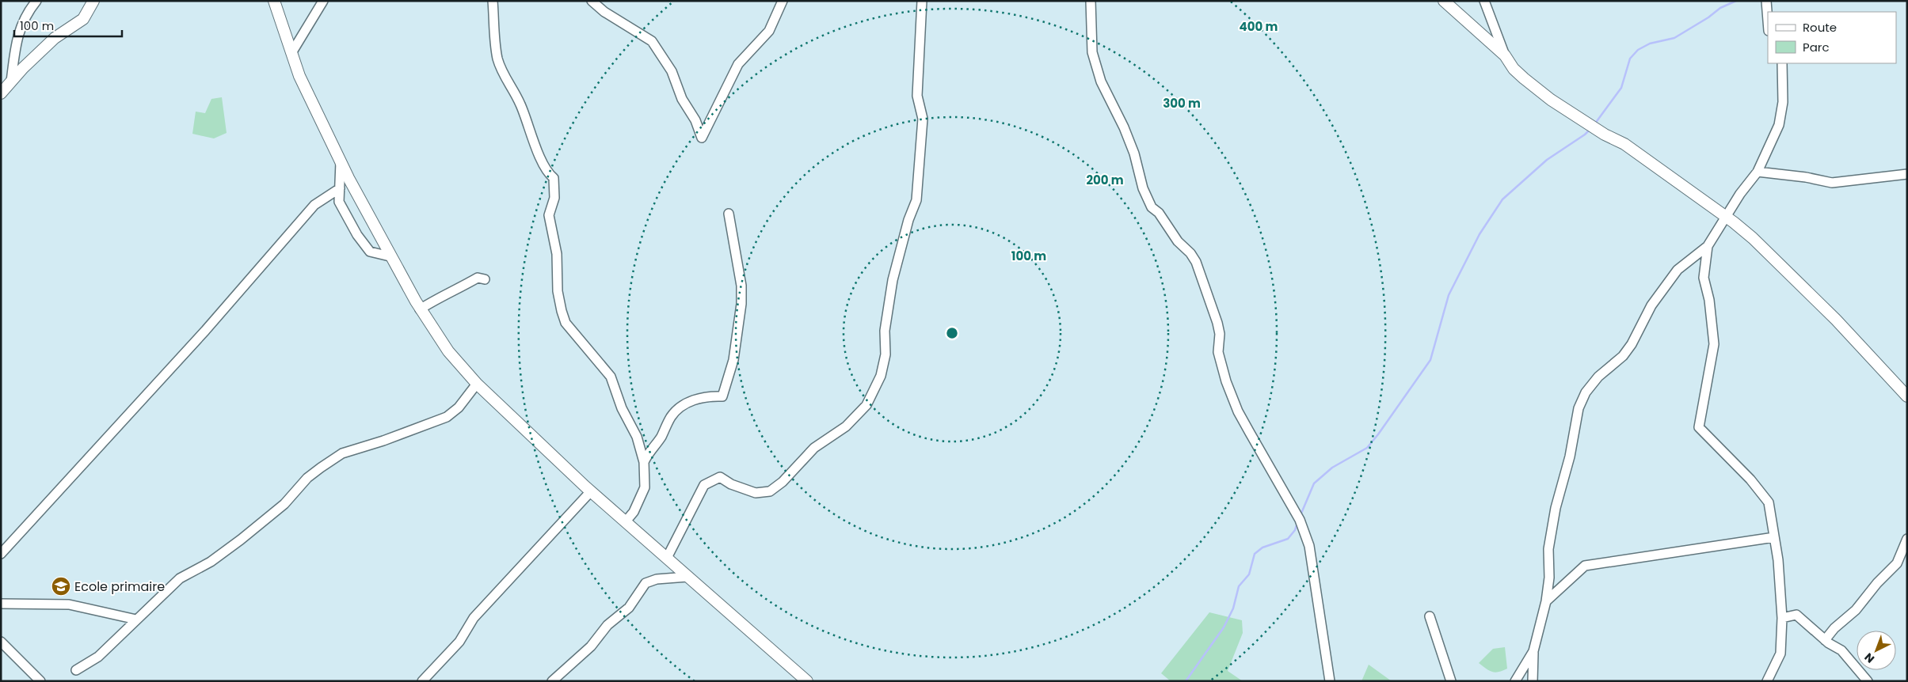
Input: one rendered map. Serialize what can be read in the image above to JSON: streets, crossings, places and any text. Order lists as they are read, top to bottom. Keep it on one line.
{"places":{"school or university":["Ecole primaire"]},"legend":["Route","Parc"],"scale_bar":"100 m","north":"bottom left","rings":["400 m","300 m","200 m","100 m"]}
